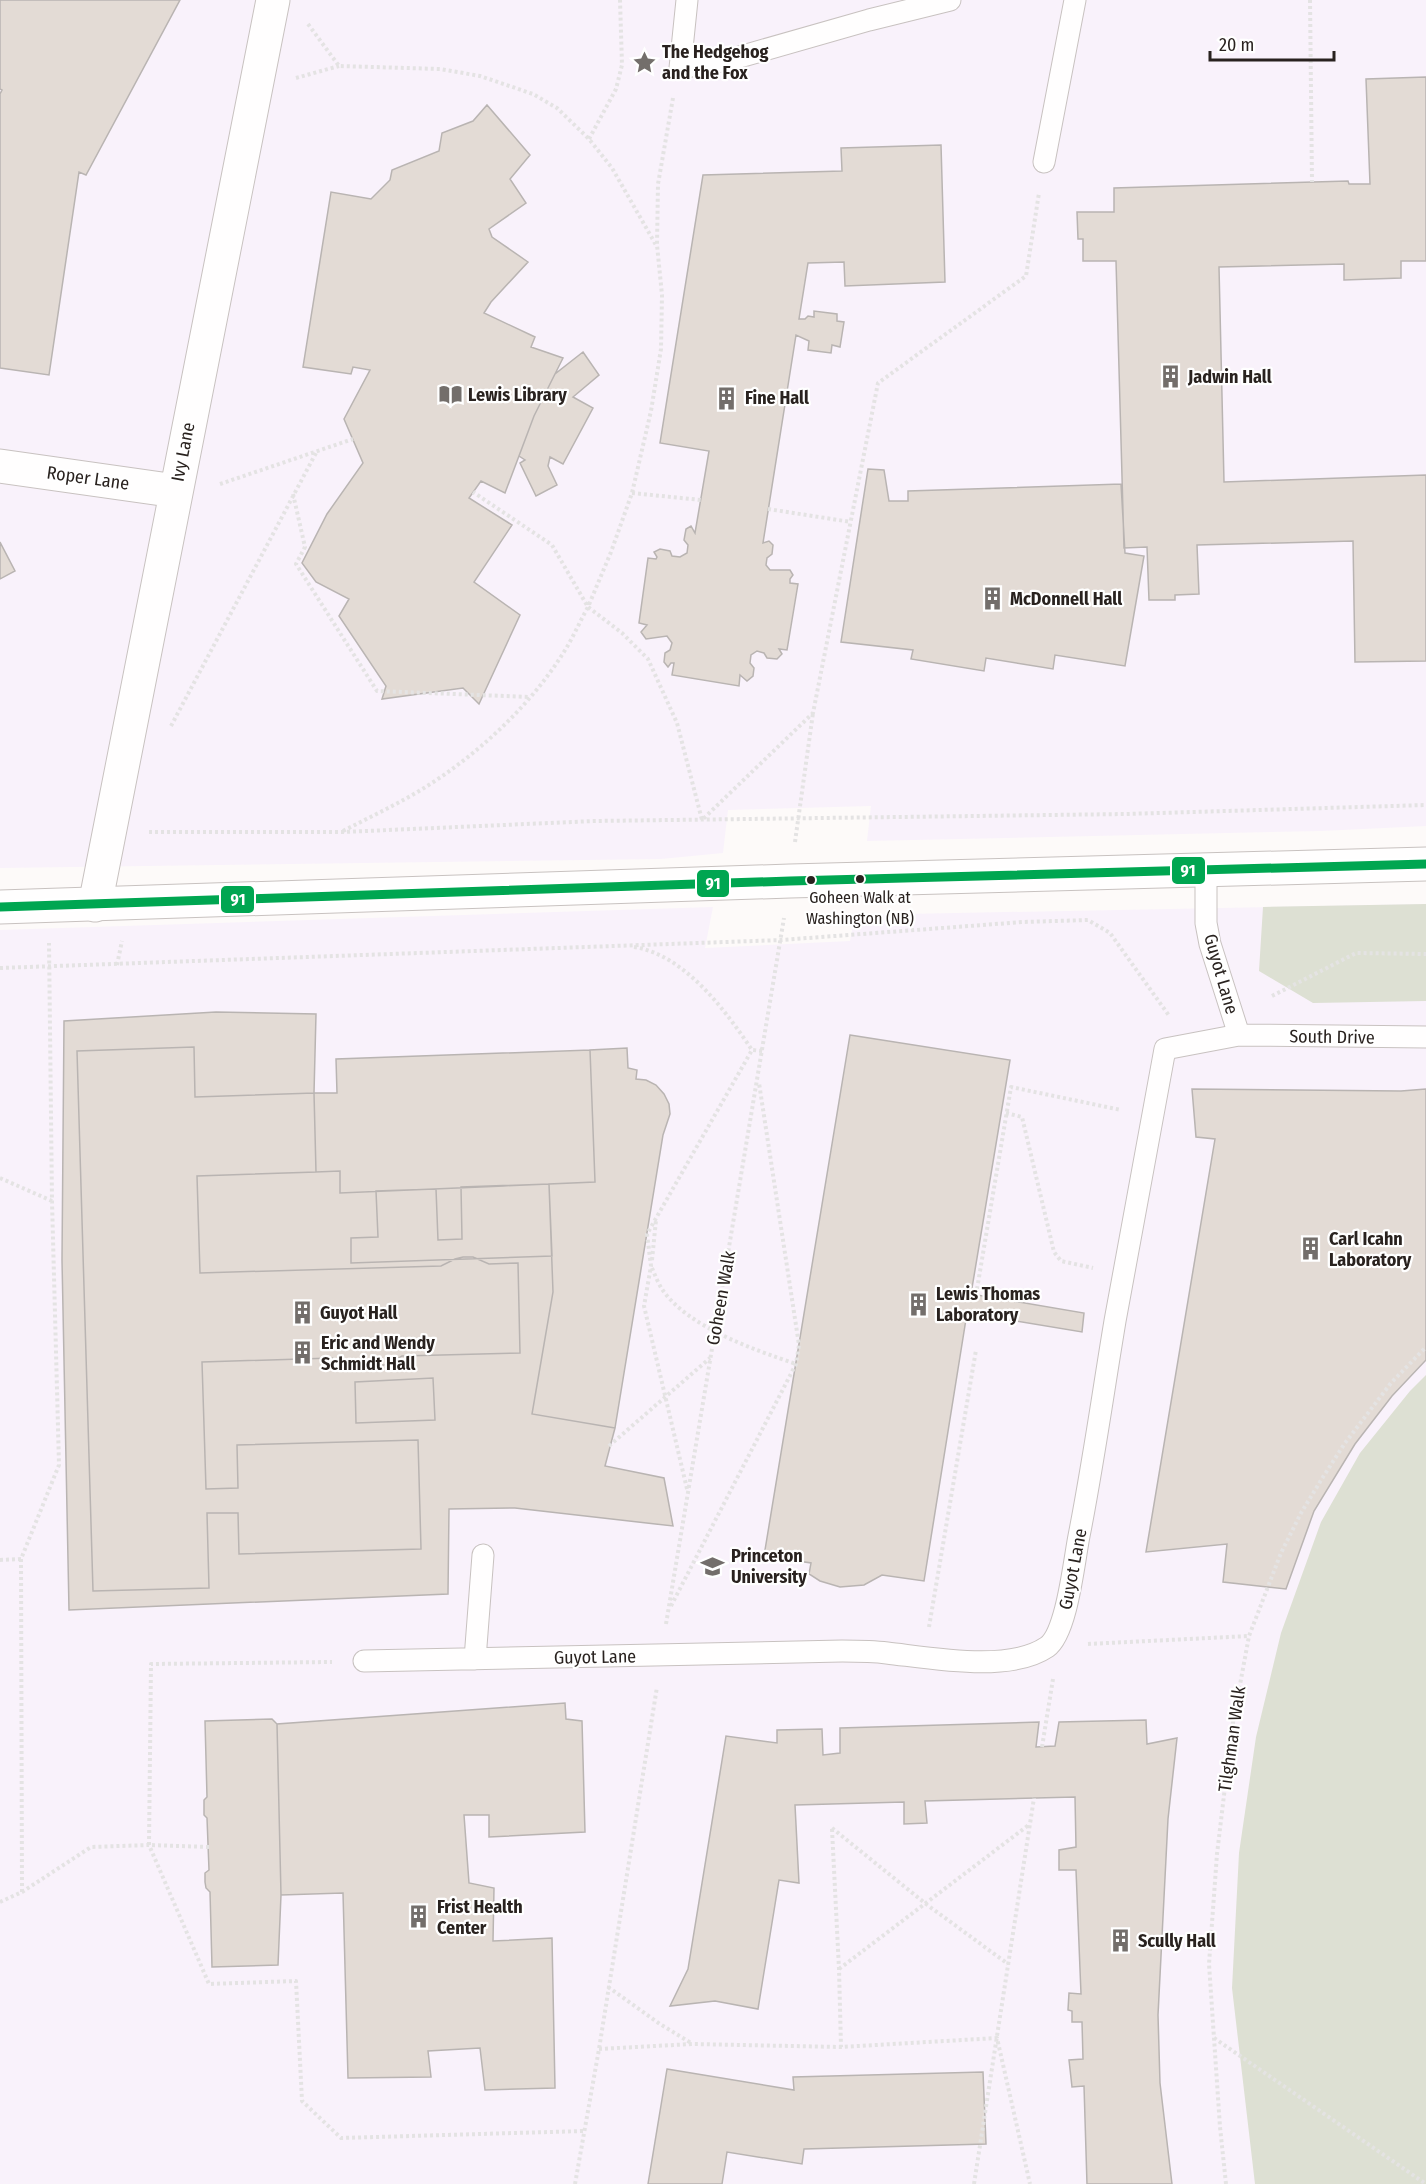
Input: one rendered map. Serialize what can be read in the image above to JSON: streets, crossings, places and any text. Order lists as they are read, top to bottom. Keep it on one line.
{"streets":{"main road":["Ivy Lane","Roper Lane"],"lane":["Guyot Lane","South Drive"],"path":["Goheen Walk","Tilghman Walk"]},"crossings":[["Ivy Lane","Roper Lane"],["Guyot Lane","South Drive"],["Guyot Lane","Goheen Walk"]],"places":{"place":["The Hedgehog and the Fox"],"building":["Jadwin Hall","Fine Hall","McDonnell Hall","Carl Icahn Laboratory","Lewis Thomas Laboratory","Guyot Hall","Eric and Wendy Schmidt Hall","Frist Health Center","Scully Hall"],"library":["Lewis Library"],"other":["Goheen Walk at Washington (NB)"],"school or university":["Princeton University"]},"lines":["transit line 91"],"scale_bar":"20 m"}
